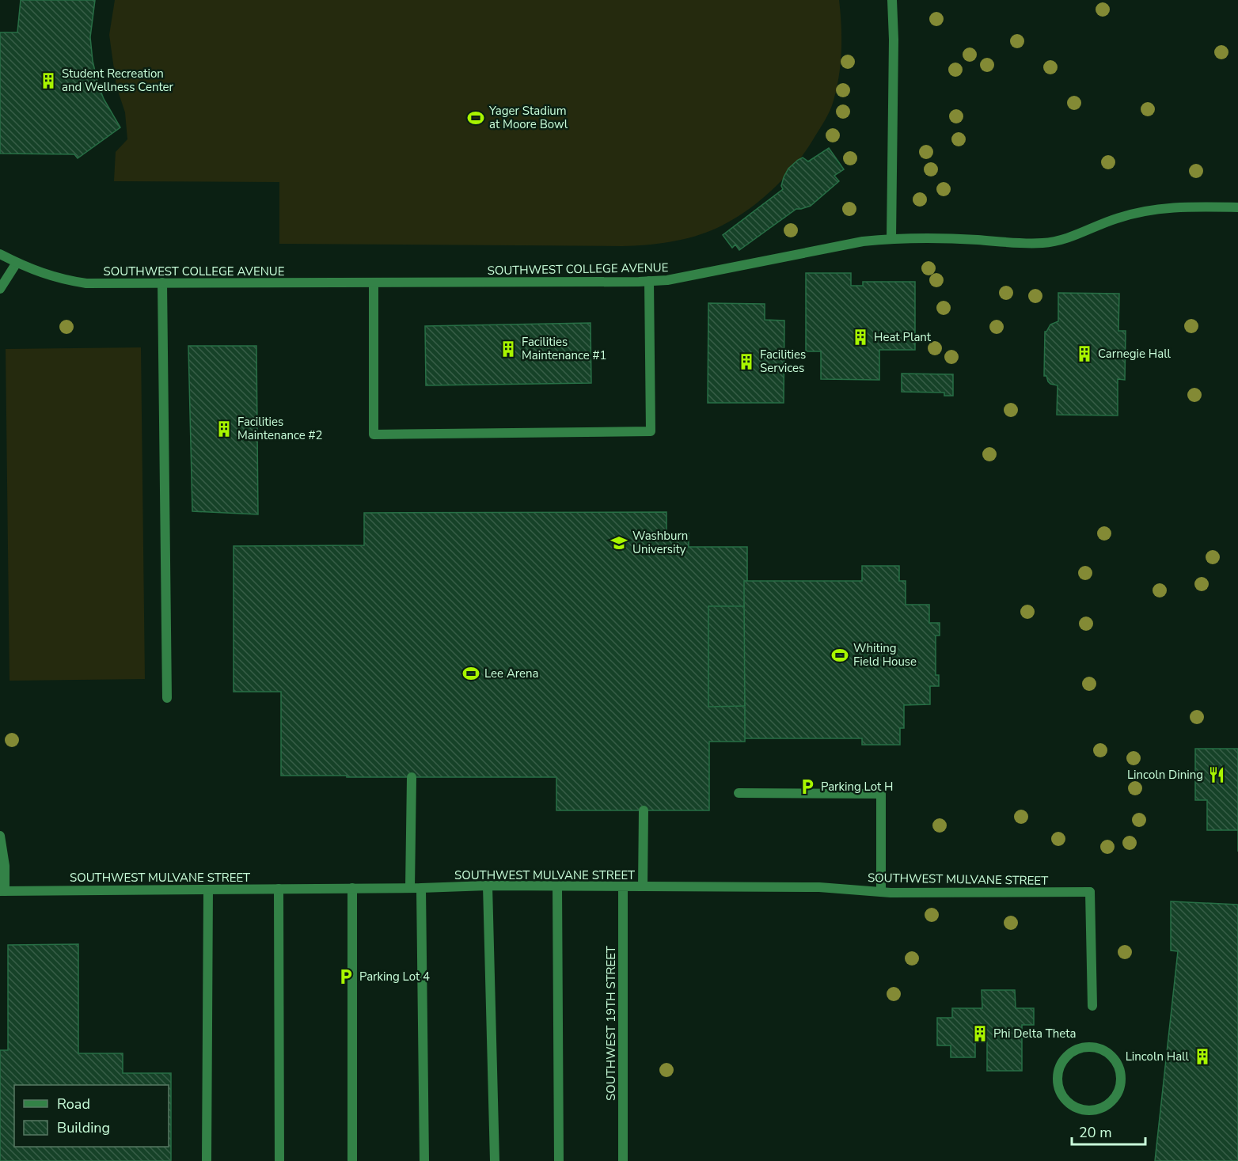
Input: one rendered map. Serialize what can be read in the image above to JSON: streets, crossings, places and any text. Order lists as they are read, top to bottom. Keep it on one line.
{"streets":{"street":["SOUTHWEST COLLEGE AVENUE","SOUTHWEST MULVANE STREET","SOUTHWEST 19TH STREET"]},"crossings":[["SOUTHWEST MULVANE STREET","SOUTHWEST 19TH STREET"]],"places":{"building":["Student Recreation and Wellness Center","Heat Plant","Facilities Maintenance #1","Carnegie Hall","Facilities Services","Facilities Maintenance #2","Phi Delta Theta","Lincoln Hall"],"sports":["Yager Stadium at Moore Bowl","Whiting Field House","Lee Arena"],"school or university":["Washburn University"],"restaurant":["Lincoln Dining"],"parking":["Parking Lot H","Parking Lot 4"]},"legend":["Road","Building"],"scale_bar":"20 m"}
